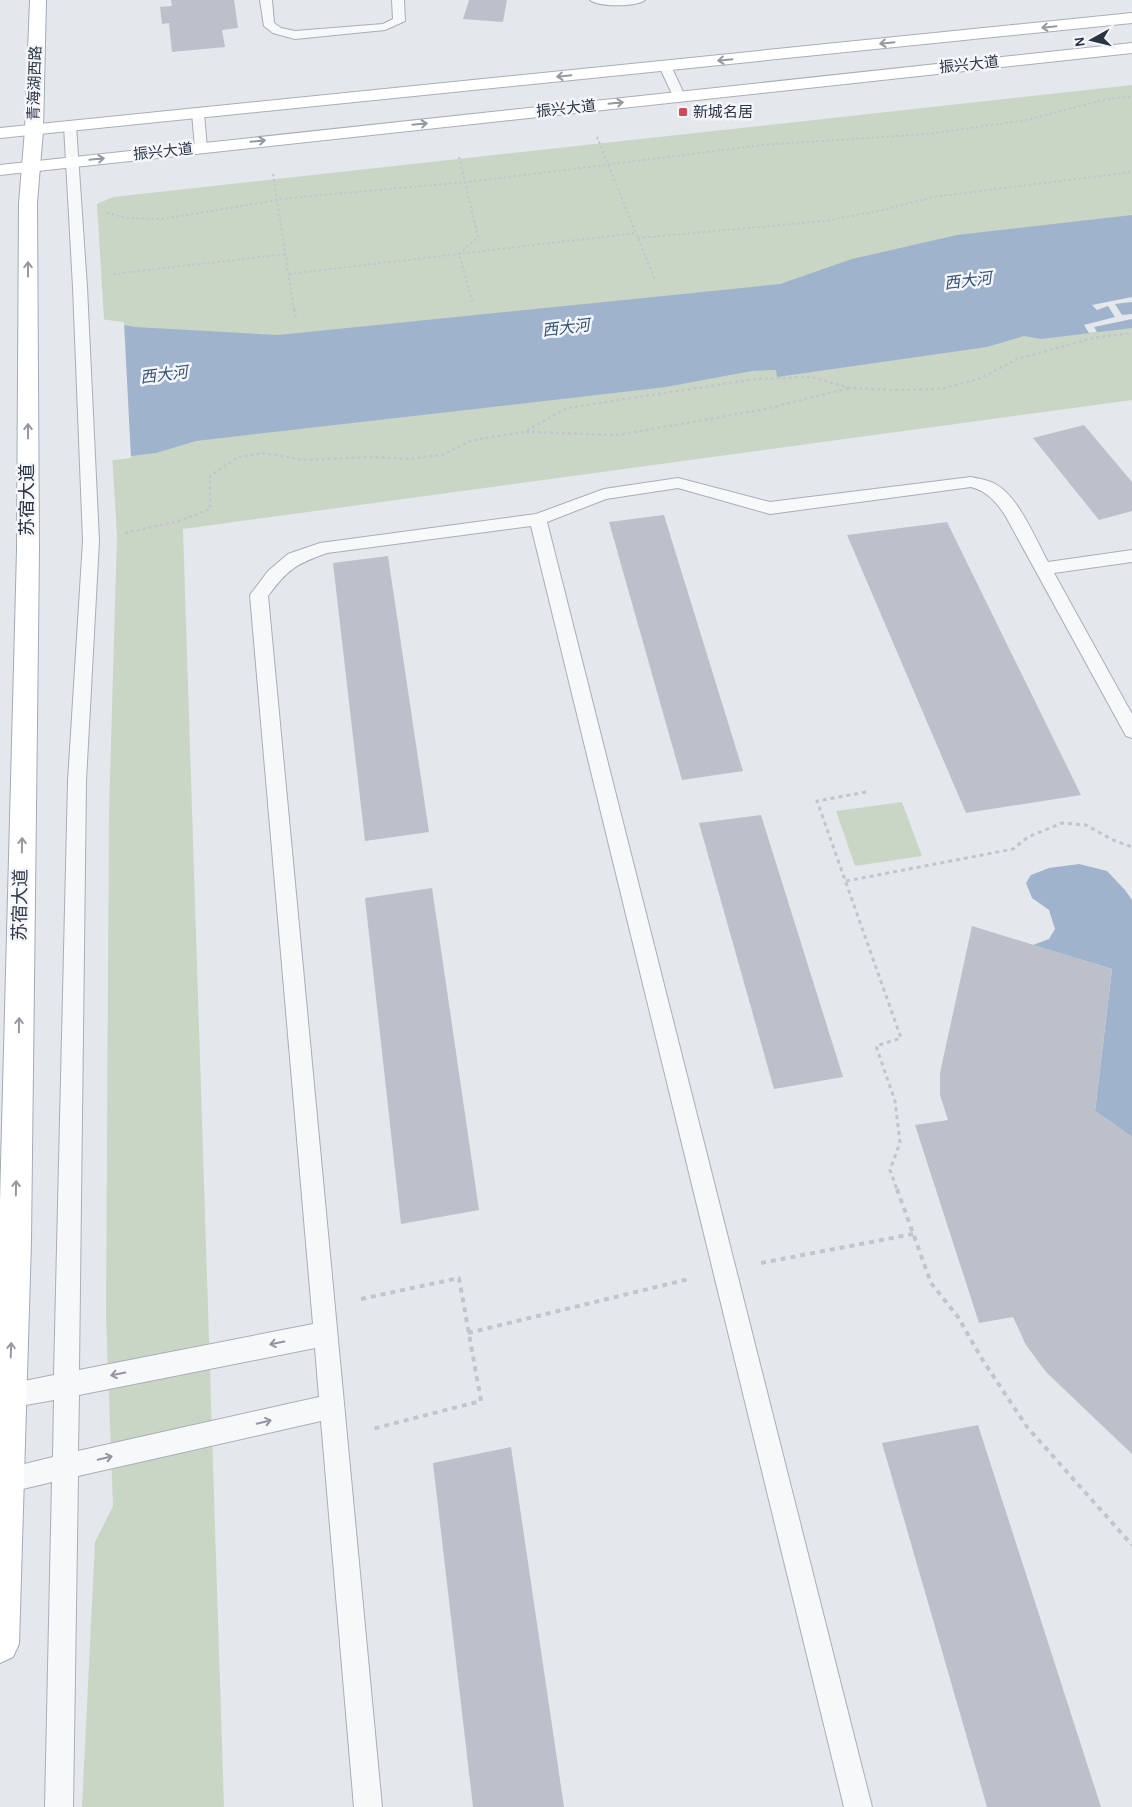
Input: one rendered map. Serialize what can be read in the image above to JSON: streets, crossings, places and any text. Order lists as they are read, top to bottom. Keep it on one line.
{"streets":{"main road":["振兴大道","青海湖西路","苏宿大道"]},"crossings":[["振兴大道","青海湖西路"],["振兴大道","苏宿大道"],["青海湖西路","苏宿大道"]],"one_way":["苏宿大道"],"water":["西大河"],"places":{"transit":["新城名居"]},"north":"left"}
